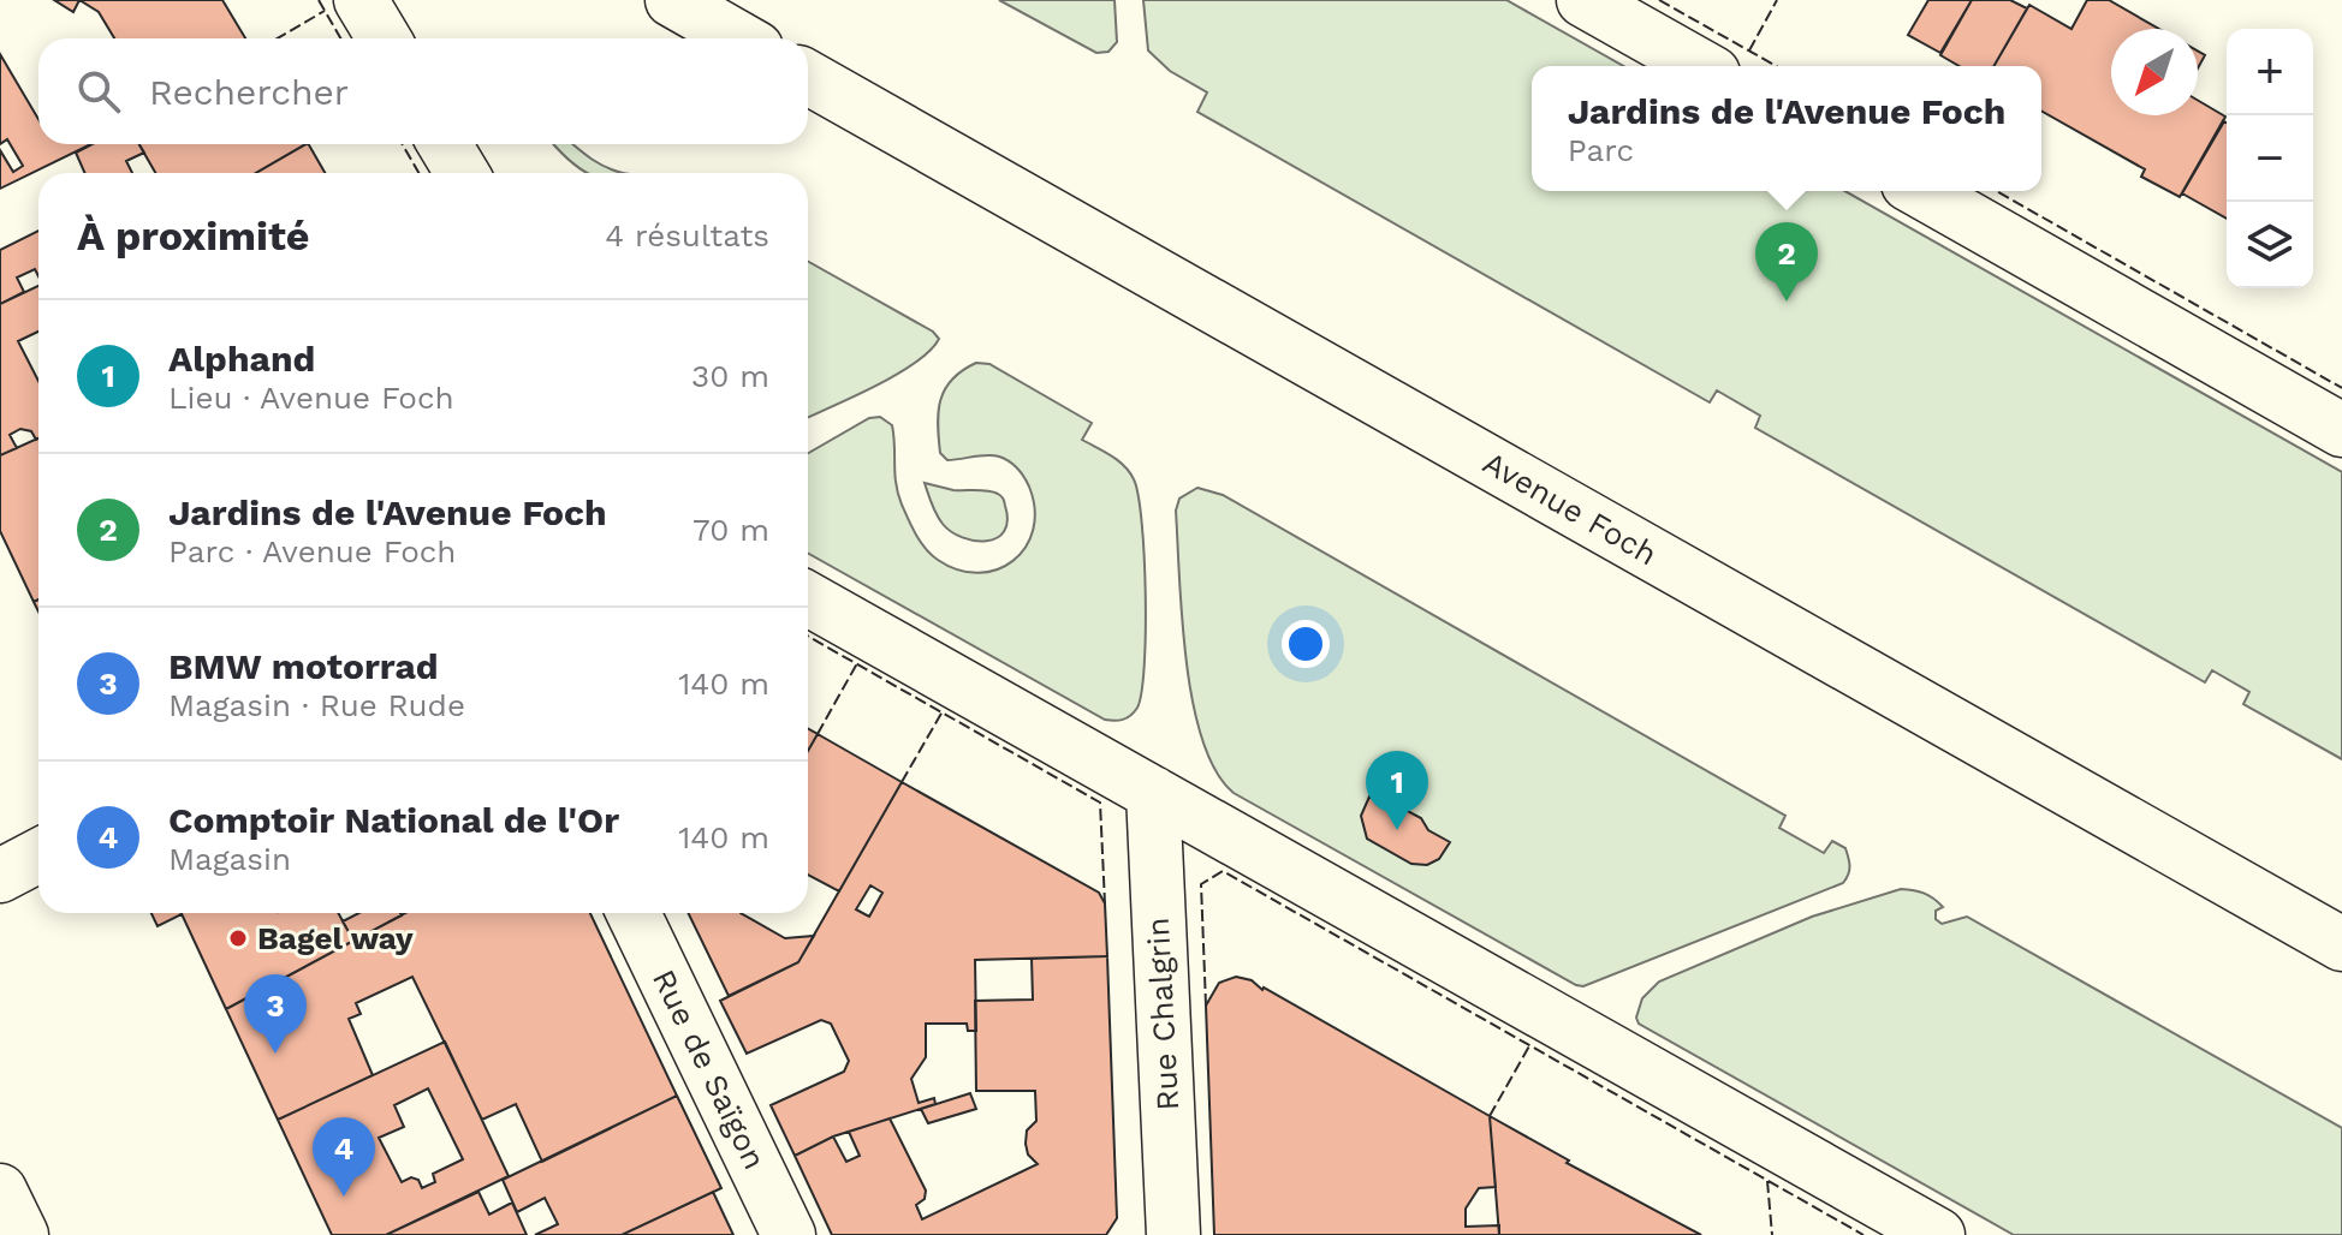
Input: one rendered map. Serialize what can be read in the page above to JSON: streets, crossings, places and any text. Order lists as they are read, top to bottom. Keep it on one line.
{"streets":{"street":["Avenue Foch","Rue Chalgrin","Rue de Saïgon"]},"places":["Bagel way"],"north":"bottom left","page":{"map_buttons":["+","−"],"search":"Rechercher","popup":["Jardins de l'Avenue Foch","Parc"],"heading":["À proximité","4 résultats"],"pins":["2","1","3","4"],"list":[{"mark":"1","name":"Alphand","note":"Lieu · Avenue Foch","value":"30 m"},{"mark":"2","name":"Jardins de l'Avenue Foch","note":"Parc · Avenue Foch","value":"70 m"},{"mark":"3","name":"BMW motorrad","note":"Magasin · Rue Rude","value":"140 m"},{"mark":"4","name":"Comptoir National de l'Or","note":"Magasin","value":"140 m"}]}}
